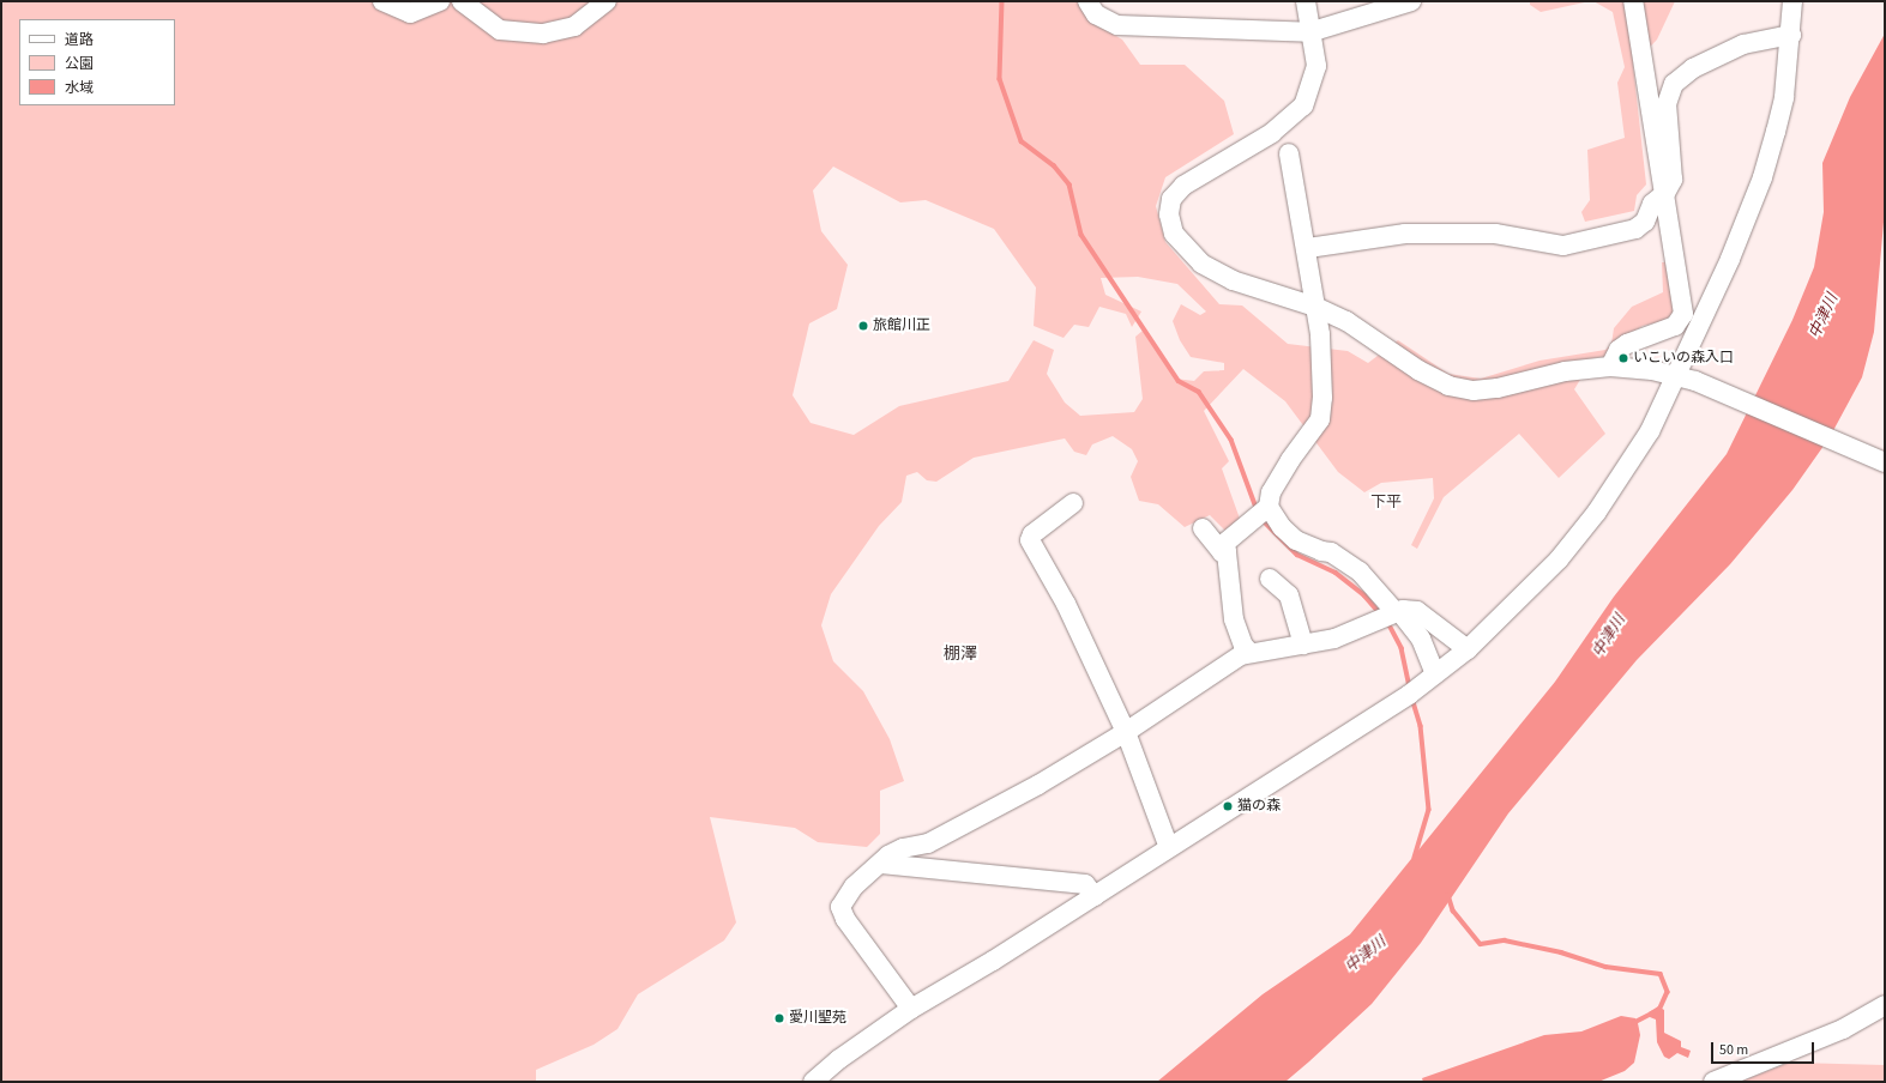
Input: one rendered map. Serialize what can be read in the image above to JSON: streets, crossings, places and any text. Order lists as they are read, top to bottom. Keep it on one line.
{"districts":["下平","棚澤"],"water":["中津川"],"places":["旅館川正","いこいの森入口","猫の森","愛川聖苑"],"legend":["道路","公園","水域"],"scale_bar":"50 m"}
